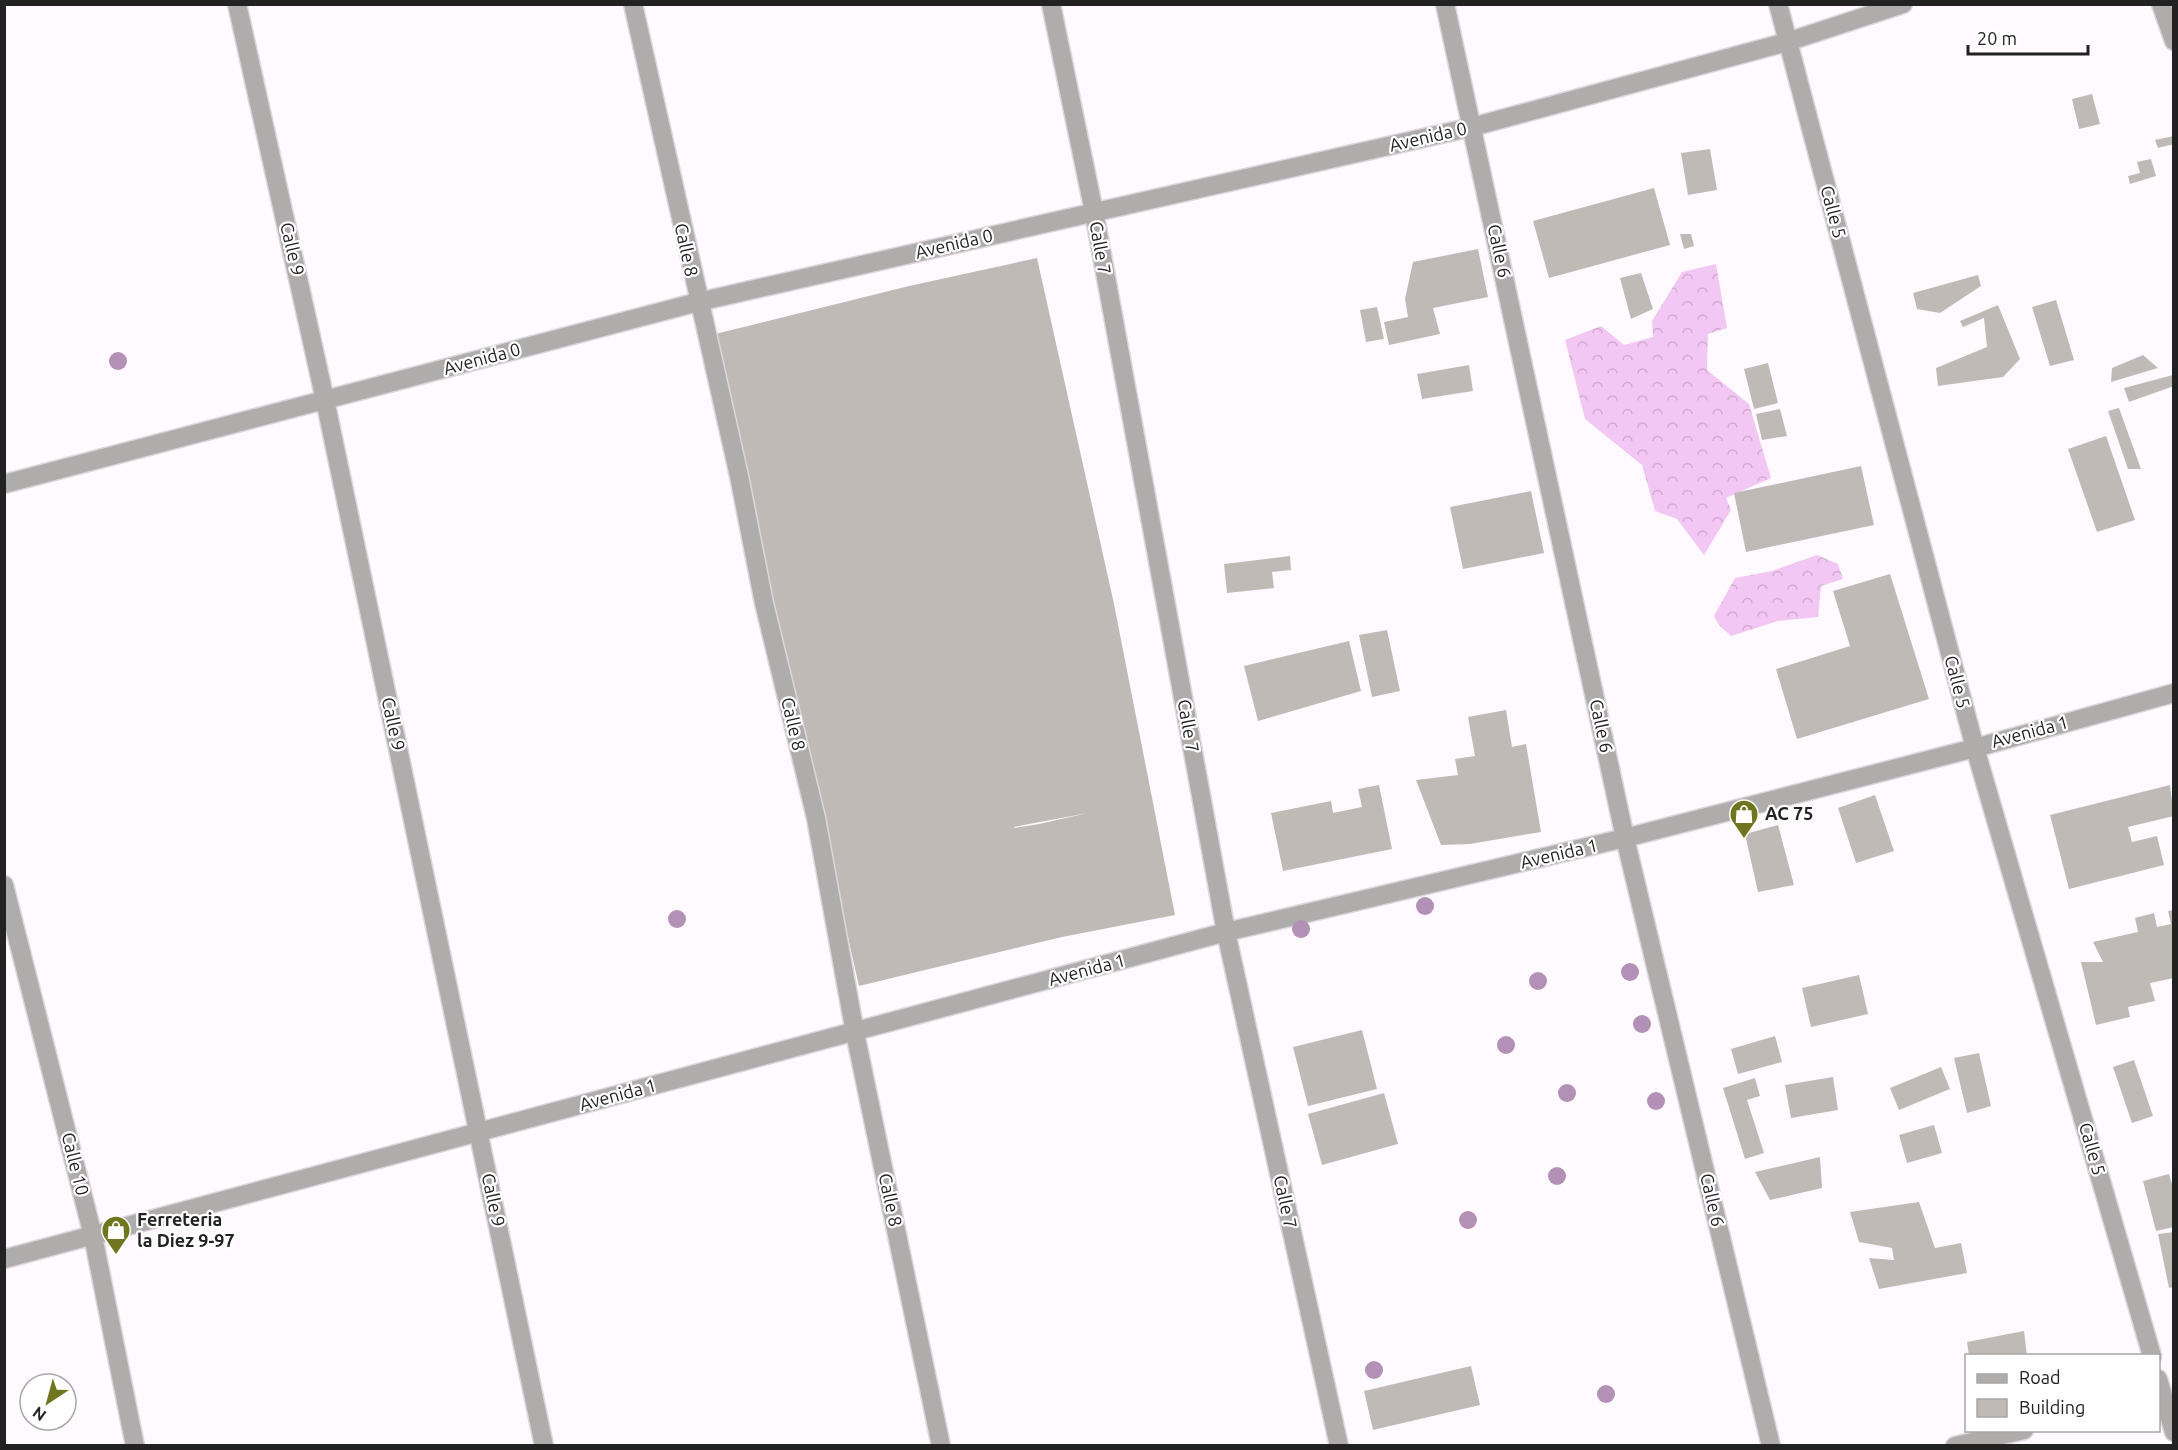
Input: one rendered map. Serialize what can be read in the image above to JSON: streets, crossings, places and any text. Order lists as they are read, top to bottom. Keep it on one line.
{"streets":{"street":["Avenida 0","Calle 5","Calle 7","Calle 9","Calle 8","Calle 6","Avenida 1","Calle 10"]},"crossings":[["Avenida 0","Calle 5"],["Avenida 0","Calle 7"],["Avenida 0","Calle 9"],["Avenida 0","Calle 8"],["Avenida 0","Calle 6"],["Calle 5","Avenida 1"],["Calle 7","Avenida 1"],["Calle 9","Avenida 1"],["Calle 8","Avenida 1"],["Calle 6","Avenida 1"],["Avenida 1","Calle 10"]],"places":{"shop":["AC 75","Ferreteria la Diez 9-97"]},"legend":["Road","Building"],"scale_bar":"20 m","north":"bottom left"}
